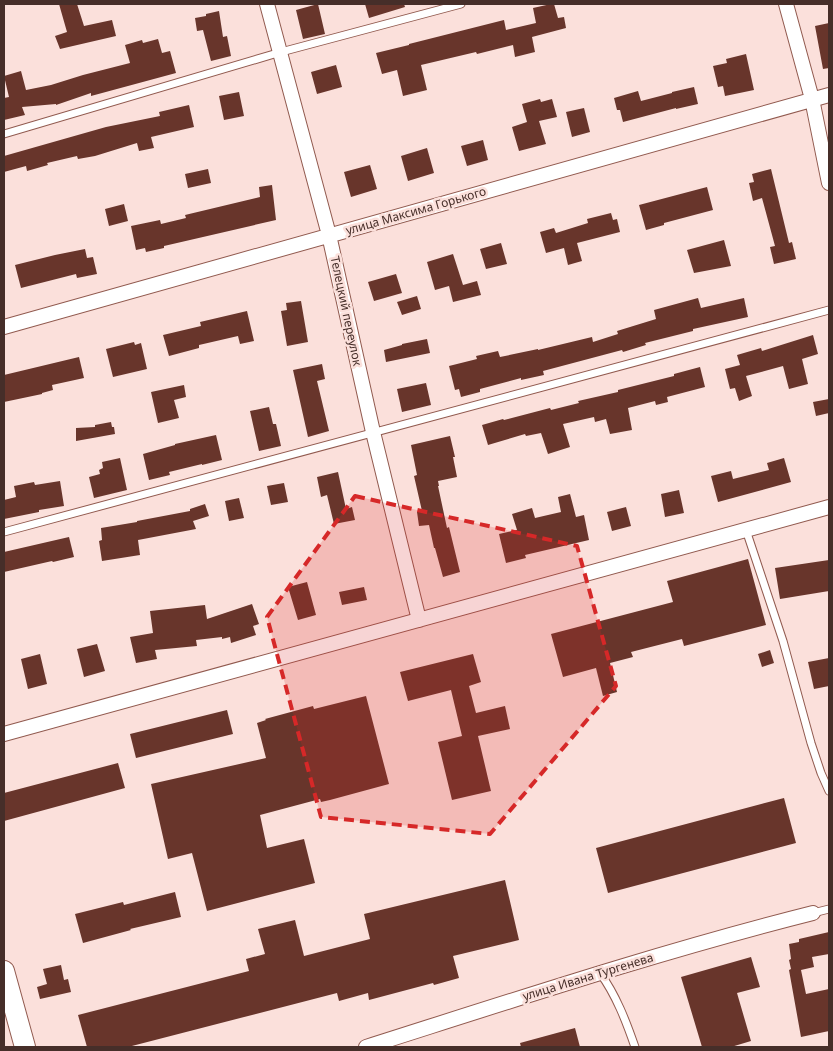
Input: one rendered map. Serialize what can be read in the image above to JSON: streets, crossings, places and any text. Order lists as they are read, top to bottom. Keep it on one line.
{"streets":{"street":["улица Максима Горького","Телецкий переулок","улица Ивана Тургенева"]},"crossings":[["улица Максима Горького","Телецкий переулок"]]}
